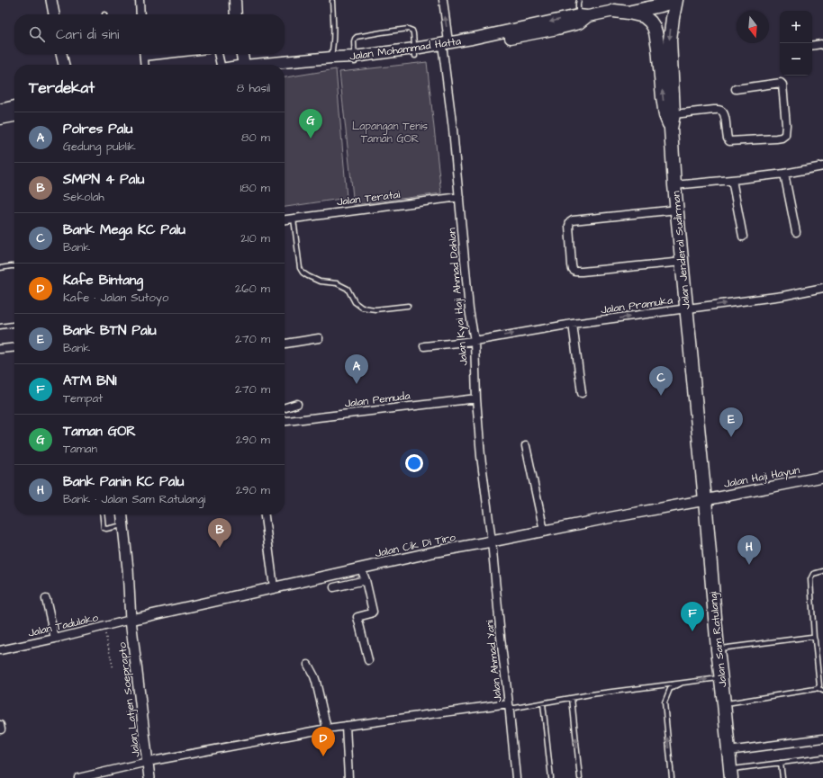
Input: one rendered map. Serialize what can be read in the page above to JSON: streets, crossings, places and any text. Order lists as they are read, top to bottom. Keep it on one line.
{"streets":{"highway":["Jalan Mohammad Hatta","Jalan Jenderal Sudirman","Jalan Sam Ratulangi"],"street":["Jalan Teratai","Jalan Kyai Haji Ahmad Dahlan","Jalan Pramuka","Jalan Pemuda","Jalan Haji Hayun","Jalan Cik Di Tiro","Jalan Tadulako","Jalan Ahmad Yani","Jalan Latjen Soeprapto"]},"crossings":[["Jalan Mohammad Hatta","Jalan Jenderal Sudirman"],["Jalan Mohammad Hatta","Jalan Kyai Haji Ahmad Dahlan"],["Jalan Teratai","Jalan Kyai Haji Ahmad Dahlan"],["Jalan Jenderal Sudirman","Jalan Pramuka"],["Jalan Jenderal Sudirman","Jalan Haji Hayun"],["Jalan Jenderal Sudirman","Jalan Cik Di Tiro"],["Jalan Jenderal Sudirman","Jalan Sam Ratulangi"],["Jalan Kyai Haji Ahmad Dahlan","Jalan Pramuka"],["Jalan Kyai Haji Ahmad Dahlan","Jalan Pemuda"],["Jalan Kyai Haji Ahmad Dahlan","Jalan Cik Di Tiro"],["Jalan Kyai Haji Ahmad Dahlan","Jalan Ahmad Yani"],["Jalan Haji Hayun","Jalan Cik Di Tiro"],["Jalan Haji Hayun","Jalan Sam Ratulangi"],["Jalan Cik Di Tiro","Jalan Tadulako"],["Jalan Cik Di Tiro","Jalan Sam Ratulangi"],["Jalan Cik Di Tiro","Jalan Ahmad Yani"],["Jalan Cik Di Tiro","Jalan Latjen Soeprapto"],["Jalan Tadulako","Jalan Latjen Soeprapto"]],"one_way":["Jalan Pramuka"],"parks":["Lapangan Tenis Taman GOR"],"north":"bottom","page":{"map_buttons":["+","−"],"search":"Cari di sini","heading":["Terdekat","8 hasil"],"pins":["G","A","C","E","B","H","F","D"],"list":[{"mark":"A","name":"Polres Palu","note":"Gedung publik","value":"80 m"},{"mark":"B","name":"SMPN 4 Palu","note":"Sekolah","value":"180 m"},{"mark":"C","name":"Bank Mega KC Palu","note":"Bank","value":"210 m"},{"mark":"D","name":"Kafe Bintang","note":"Kafe · Jalan Sutoyo","value":"260 m"},{"mark":"E","name":"Bank BTN Palu","note":"Bank","value":"270 m"},{"mark":"F","name":"ATM BNI","note":"Tempat","value":"270 m"},{"mark":"G","name":"Taman GOR","note":"Taman","value":"290 m"},{"mark":"H","name":"Bank Panin KC Palu","note":"Bank · Jalan Sam Ratulangi","value":"290 m"}]}}
